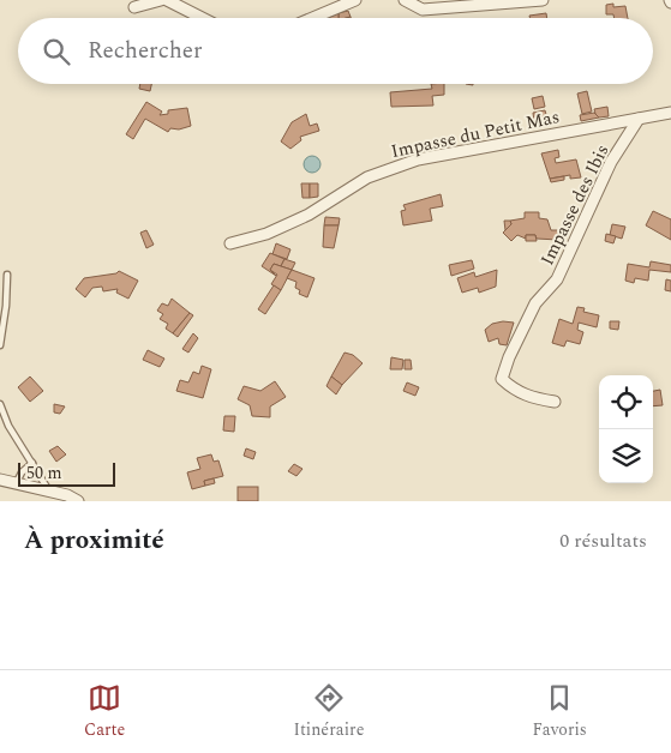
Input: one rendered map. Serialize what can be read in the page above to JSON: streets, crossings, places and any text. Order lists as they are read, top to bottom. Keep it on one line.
{"streets":{"street":["Impasse du Petit Mas","Impasse des Ibis"]},"crossings":[["Impasse du Petit Mas","Impasse des Ibis"]],"scale_bar":"50 m","page":{"search":"Rechercher","scale":"50 m","heading":["À proximité","0 résultats"],"nav":["Carte","Itinéraire","Favoris"]}}
